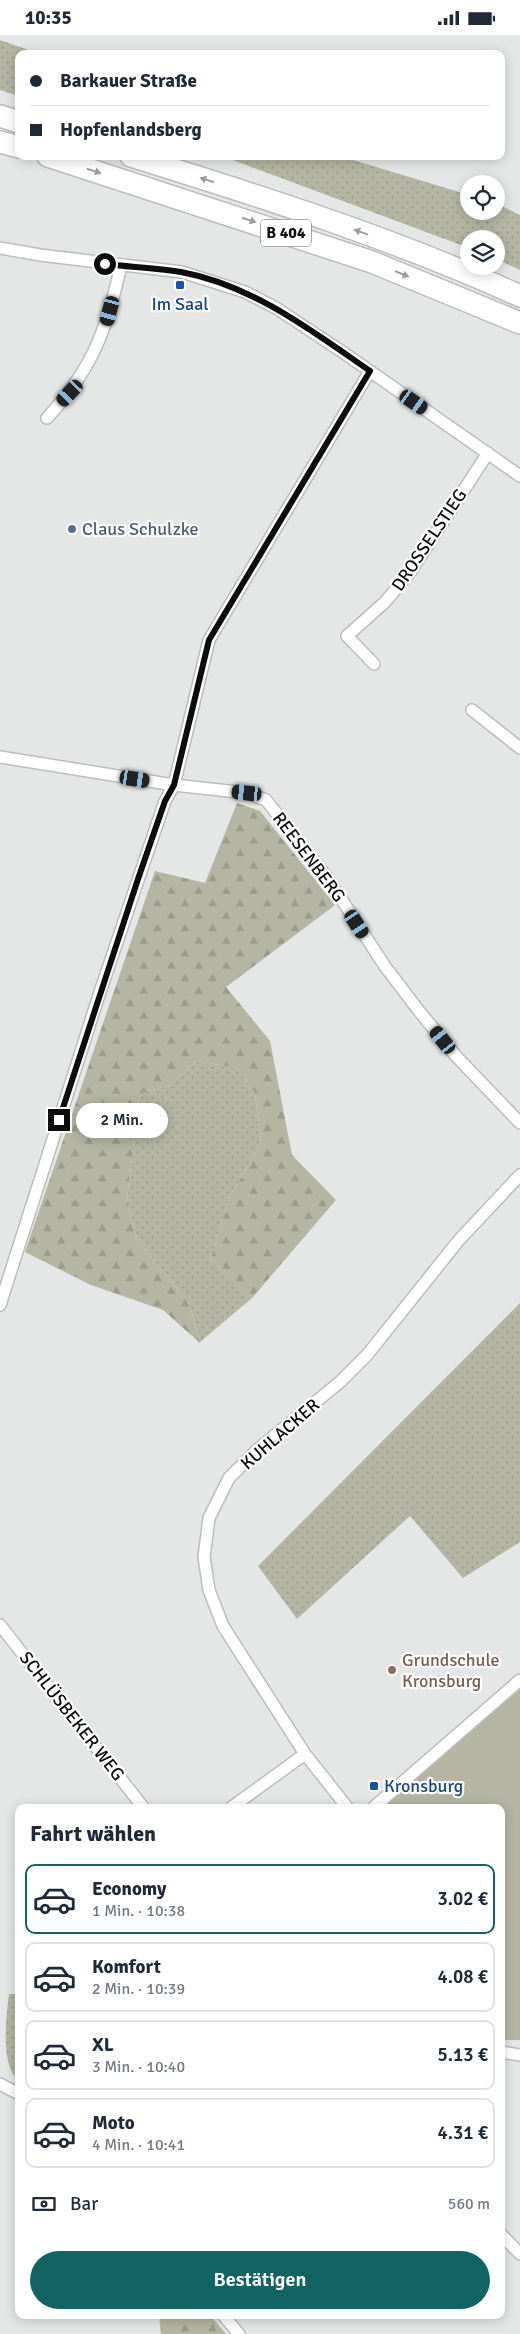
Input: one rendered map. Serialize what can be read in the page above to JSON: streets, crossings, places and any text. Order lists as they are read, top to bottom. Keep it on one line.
{"streets":{"highway":["B 404"],"street":["DROSSELSTIEG","REESENBERG","KUHLACKER","SCHLÜSBEKER WEG"]},"places":{"transit":["Im Saal","Kronsburg"],"other":["Claus Schulzke","Grundschule Kronsburg"]},"page":{"status":"10:35","banner":["Barkauer Straße","Hopfenlandsberg"],"bubble":"2 Min.","heading":"Fahrt wählen","list":[{"name":"Economy","note":"1 Min. · 10:38","value":"3.02 €"},{"name":"Komfort","note":"2 Min. · 10:39","value":"4.08 €"},{"name":"XL","note":"3 Min. · 10:40","value":"5.13 €"},{"name":"Moto","note":"4 Min. · 10:41","value":"4.31 €"}],"pay":["Bar","560 m"],"buttons":"Bestätigen"}}
